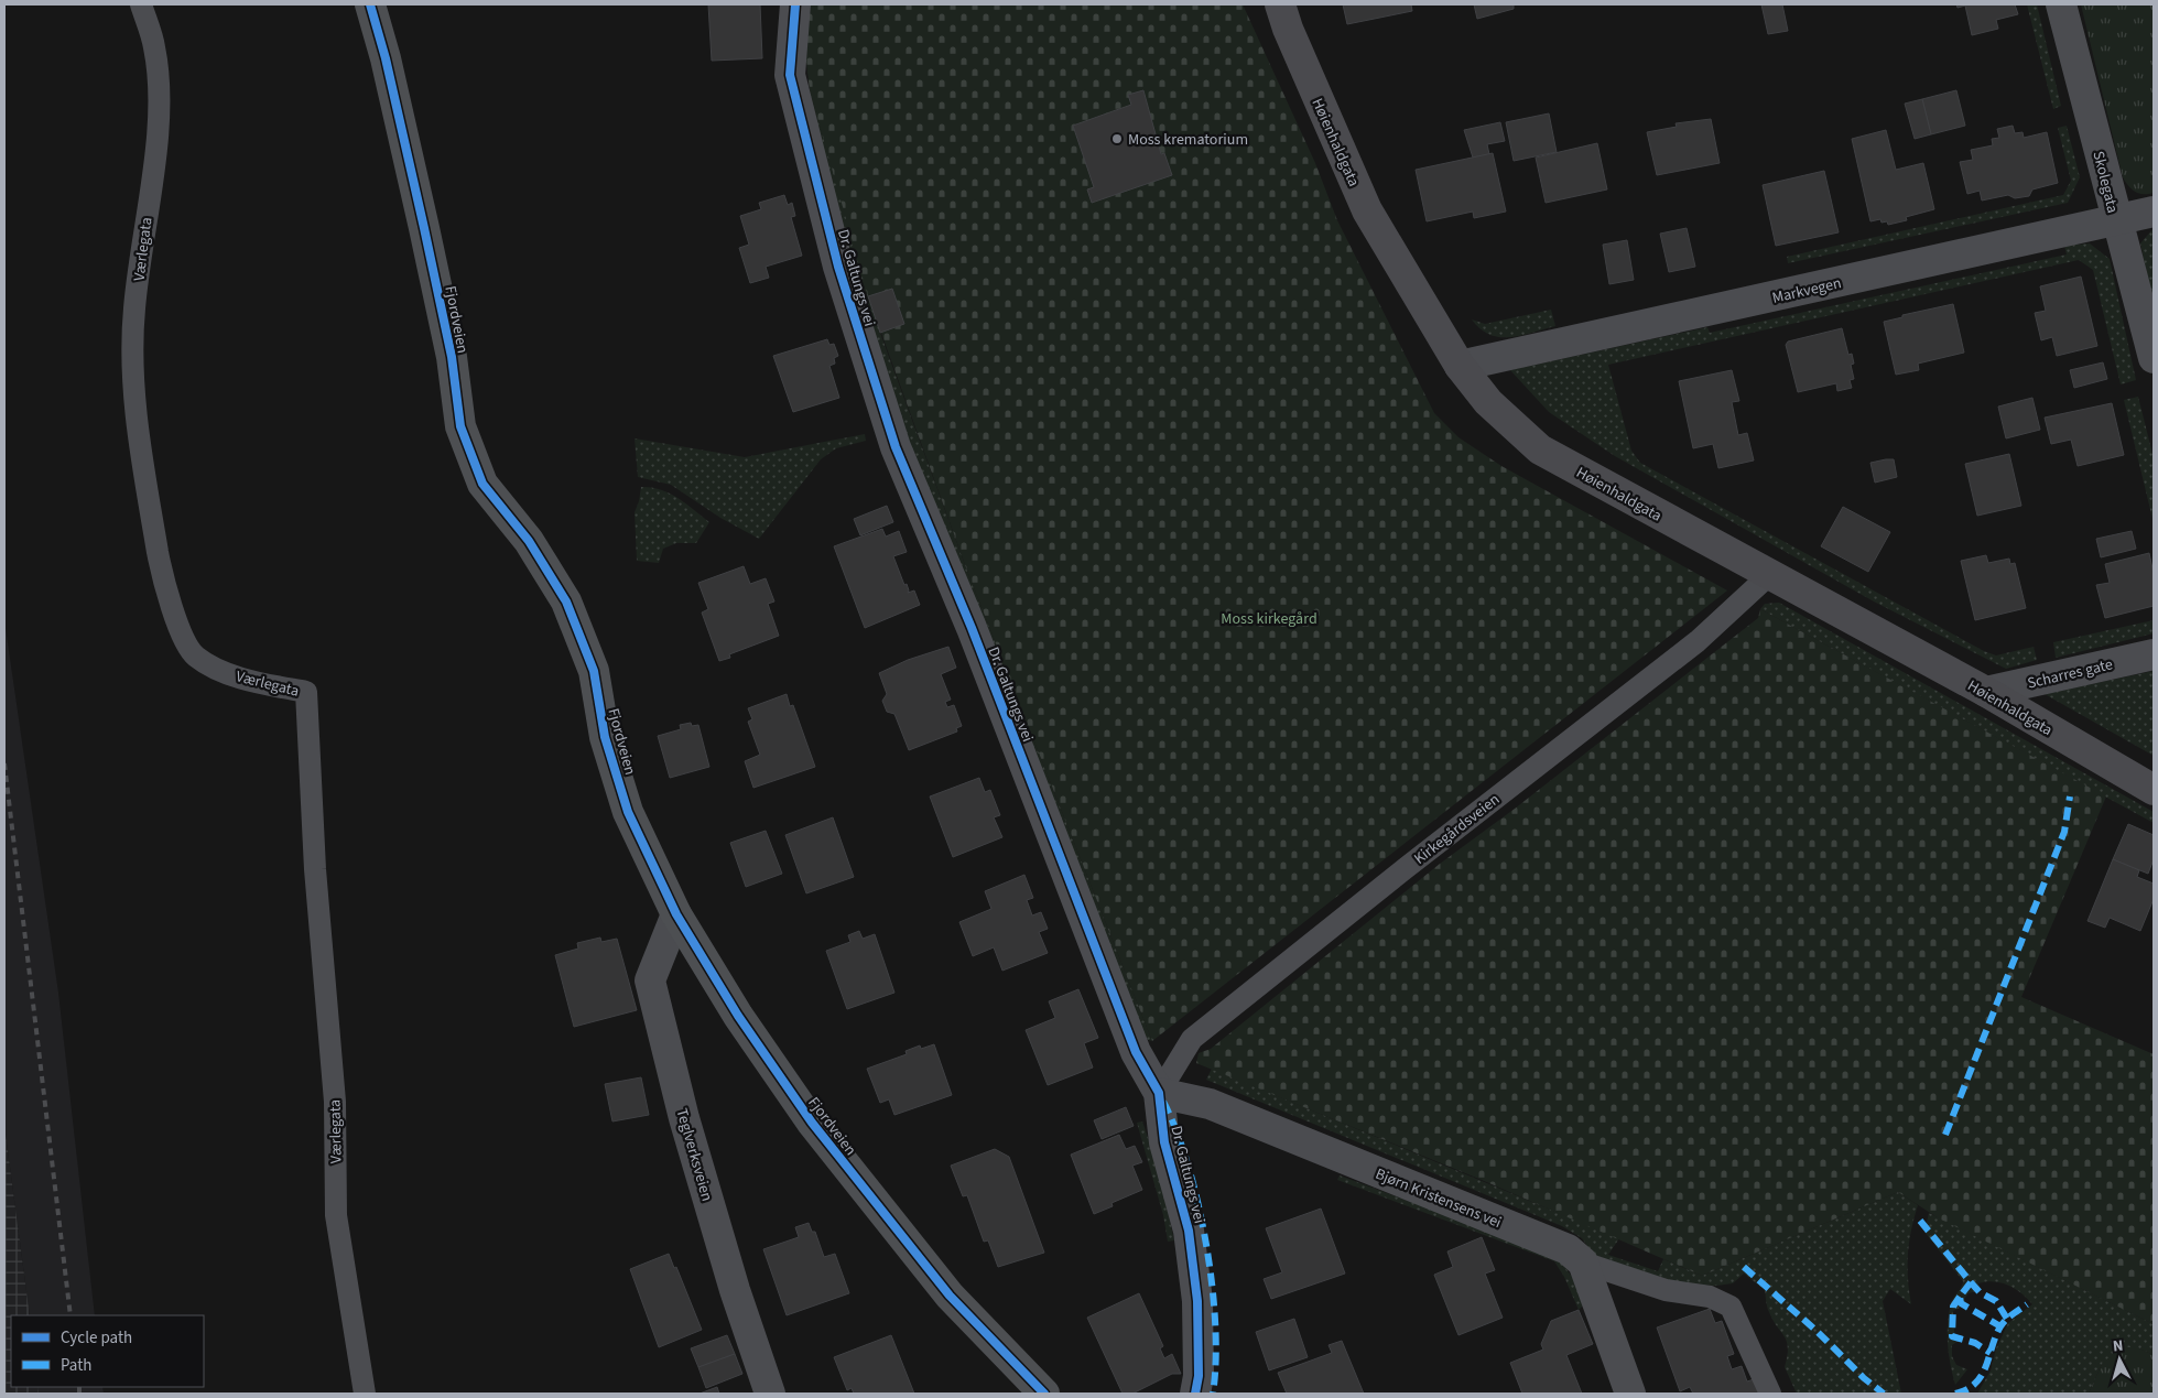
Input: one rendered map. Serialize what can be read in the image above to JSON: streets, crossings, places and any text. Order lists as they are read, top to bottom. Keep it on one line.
{"streets":{"main road":["Fjordveien"],"street":["Høienhaldgata","Skolegata","Dr. Galtungs vei","Markvegen","Scharres gate","Teglverksveien","Bjørn Kristensens vei"],"lane":["Værlegata","Kirkegårdsveien"]},"crossings":[["Høienhaldgata","Markvegen"],["Høienhaldgata","Scharres gate"],["Høienhaldgata","Kirkegårdsveien"],["Skolegata","Markvegen"],["Dr. Galtungs vei","Kirkegårdsveien"],["Dr. Galtungs vei","Bjørn Kristensens vei"],["Fjordveien","Teglverksveien"],["Kirkegårdsveien","Bjørn Kristensens vei"]],"parks":["Moss kirkegård"],"places":["Moss krematorium"],"legend":["Cycle path","Path"],"north":"top"}
